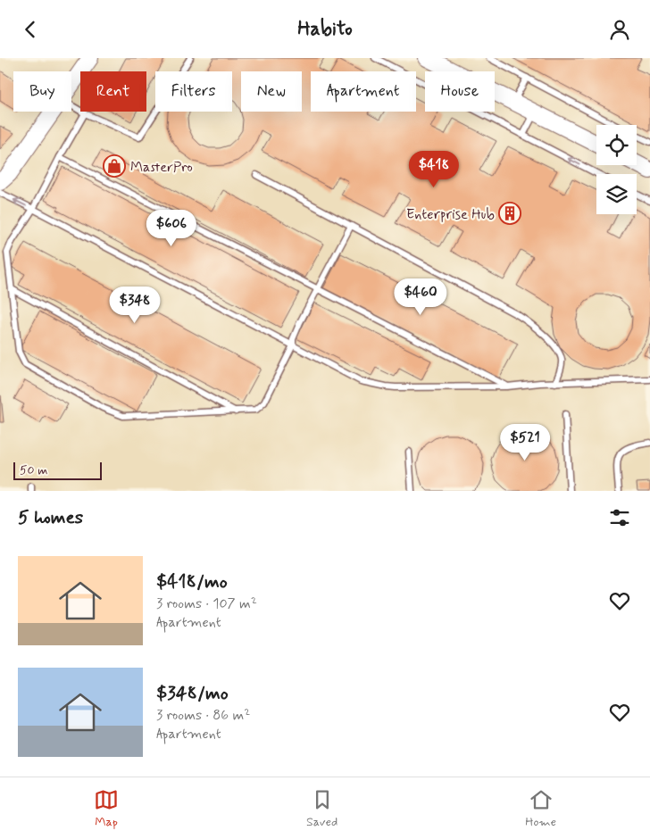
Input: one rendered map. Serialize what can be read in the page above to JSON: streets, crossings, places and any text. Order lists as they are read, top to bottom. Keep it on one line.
{"places":{"shop":["MasterPro"],"building":["Enterprise Hub"]},"scale_bar":"50 m","page":{"header":"Habito","chip":["Buy","Rent","Filters","New","Apartment","House"],"price":["$418","$606","$460","$348","$521"],"scale":"50 m","heading":"5 homes","list":[{"name":"$418/mo","note":"3 rooms · 107 m² · Apartment"},{"name":"$348/mo","note":"3 rooms · 86 m² · Apartment"}],"tabs":["Map","Saved","Home"]}}
